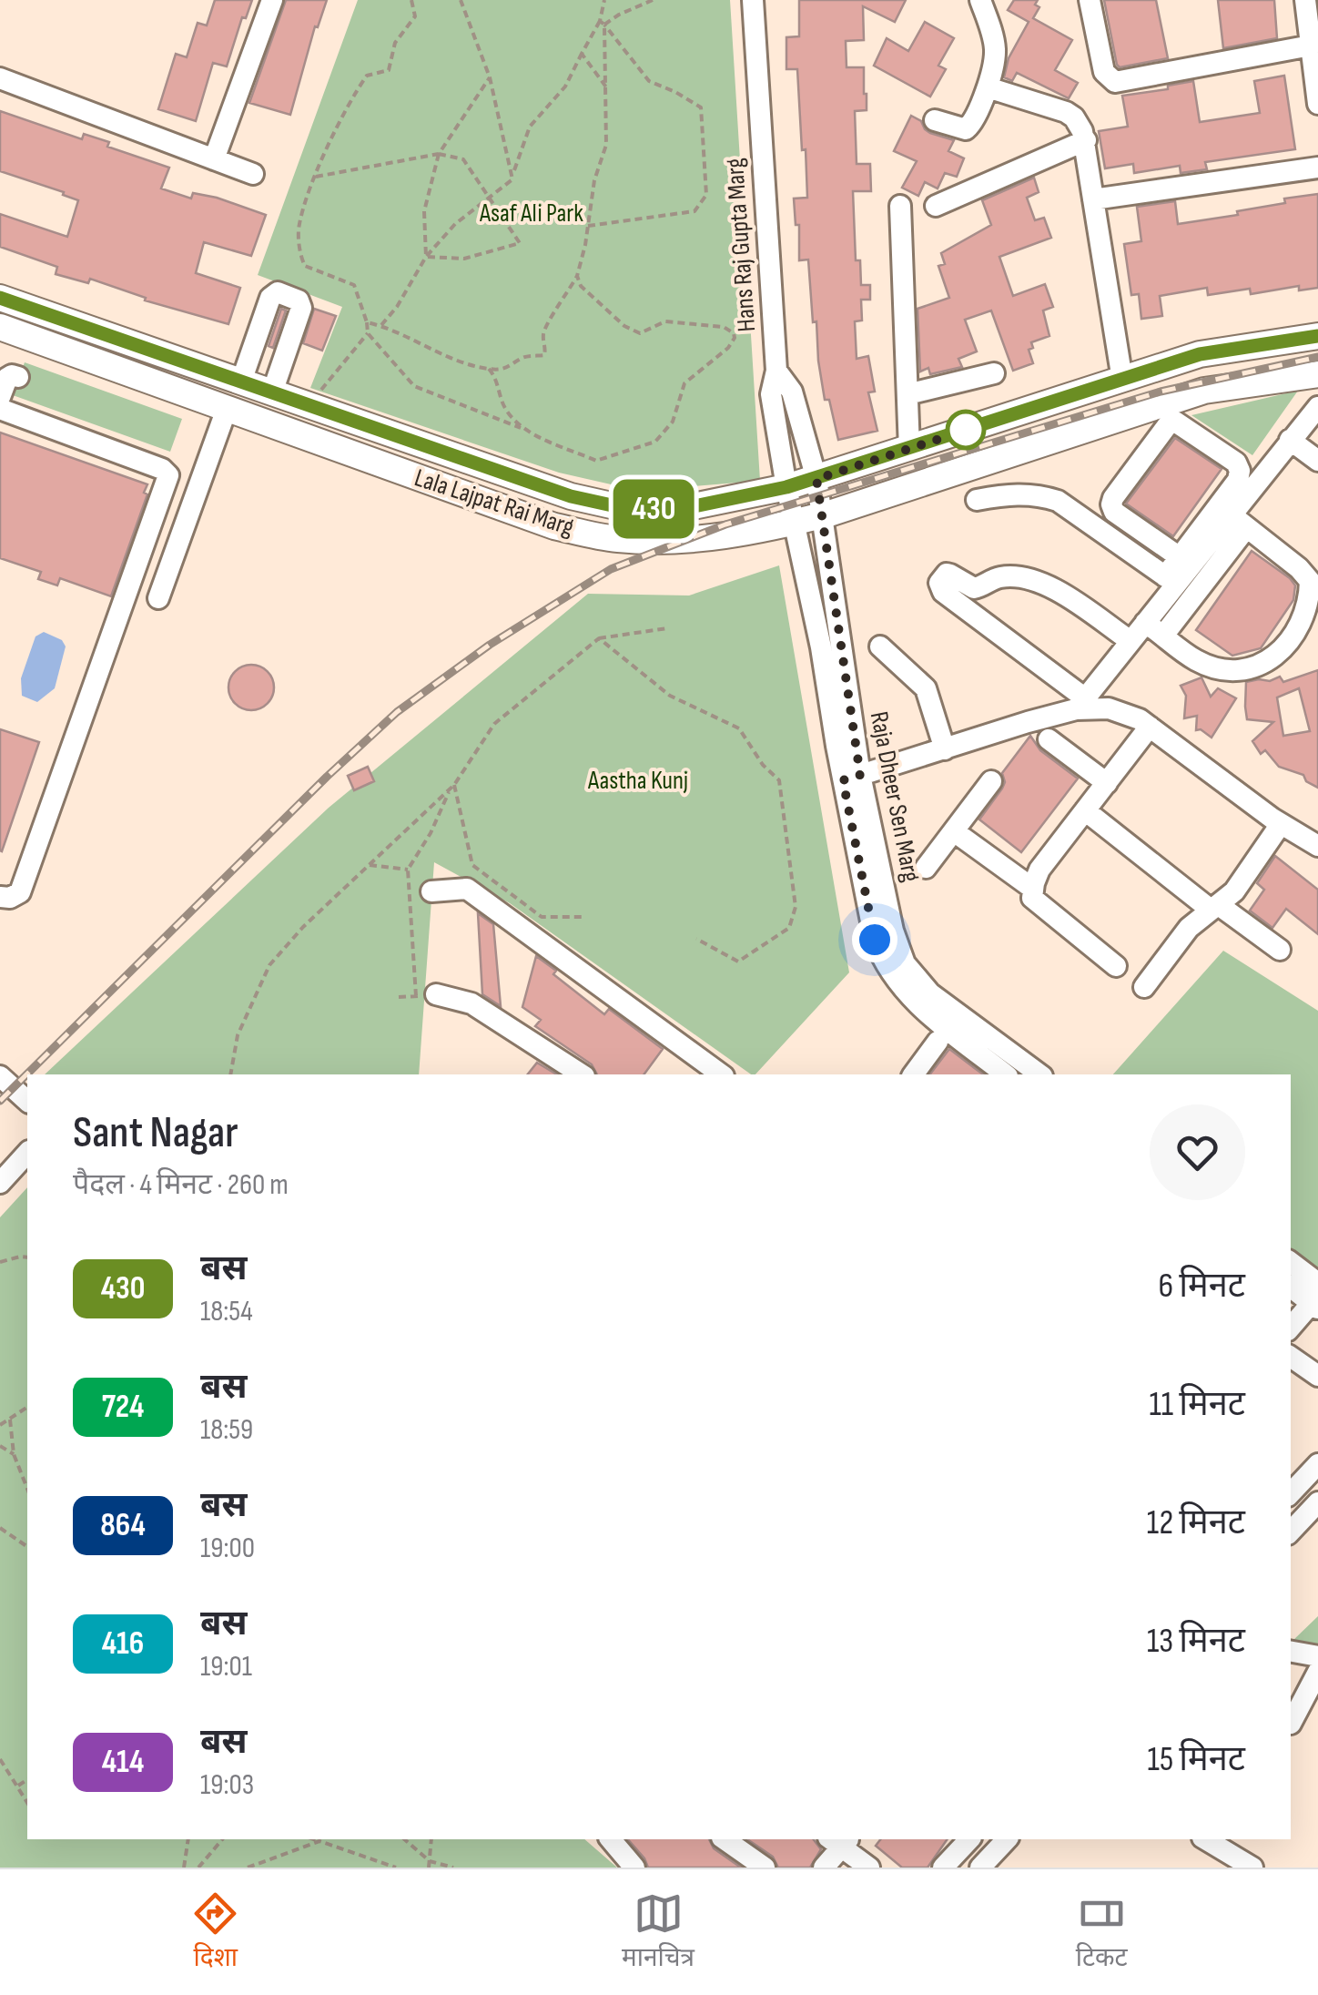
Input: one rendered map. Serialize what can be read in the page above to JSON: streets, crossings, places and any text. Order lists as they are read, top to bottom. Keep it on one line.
{"streets":{"main road":["Lala Lajpat Rai Marg"],"street":["Hans Raj Gupta Marg","Raja Dheer Sen Marg"]},"crossings":[["Hans Raj Gupta Marg","Lala Lajpat Rai Marg"],["Hans Raj Gupta Marg","Raja Dheer Sen Marg"],["Lala Lajpat Rai Marg","Raja Dheer Sen Marg"]],"parks":["Asaf Ali Park","Aastha Kunj"],"lines":["bus line 430"],"page":{"on_map":"430","heading":["Sant Nagar","पैदल · 4 मिनट · 260 m"],"list":[{"mark":"430","name":"बस","note":"18:54","value":"6 मिनट"},{"mark":"724","name":"बस","note":"18:59","value":"11 मिनट"},{"mark":"864","name":"बस","note":"19:00","value":"12 मिनट"},{"mark":"416","name":"बस","note":"19:01","value":"13 मिनट"},{"mark":"414","name":"बस","note":"19:03","value":"15 मिनट"}],"tabs":["दिशा","मानचित्र","टिकट"]}}
